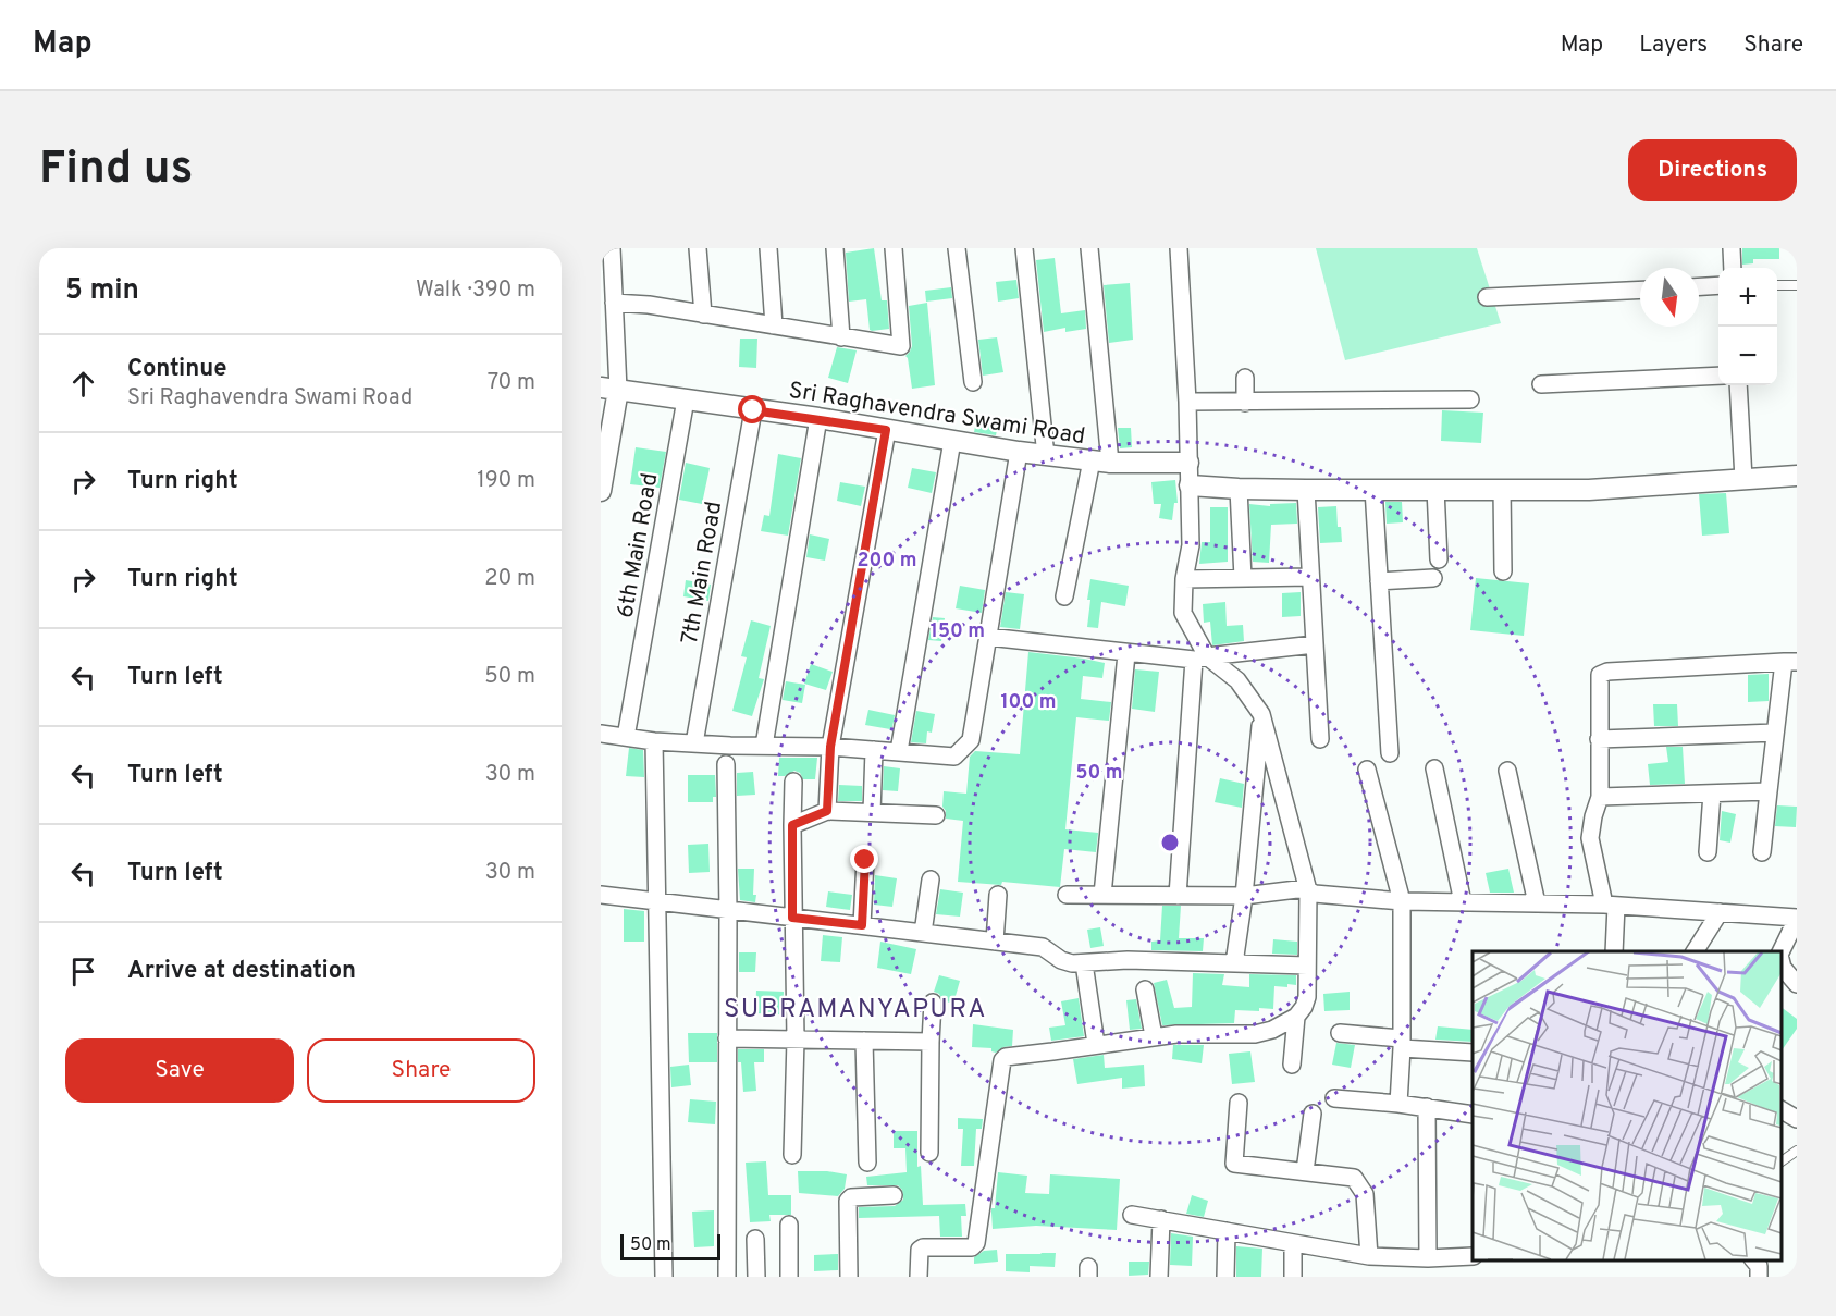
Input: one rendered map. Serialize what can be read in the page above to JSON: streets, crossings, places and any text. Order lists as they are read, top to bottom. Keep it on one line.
{"streets":{"street":["Sri Raghavendra Swami Road","6th Main Road","7th Main Road"]},"crossings":[["Sri Raghavendra Swami Road","6th Main Road"],["Sri Raghavendra Swami Road","7th Main Road"]],"districts":["SUBRAMANYAPURA"],"scale_bar":"50 m","north":"bottom","page":{"header":"Map","nav":["Map","Layers","Share"],"buttons":["Directions",["Save","Share"]],"title":"Find us","heading":["5 min","Walk · 390 m"],"map_buttons":["+","−"],"list":[["Continue","Sri Raghavendra Swami Road","70 m"],["Turn right","190 m"],["Turn right","20 m"],["Turn left","50 m"],["Turn left","30 m"],["Turn left","30 m"],"Arrive at destination"],"scale":"50 m"},"rings":["200 m","150 m","100 m","50 m"]}
